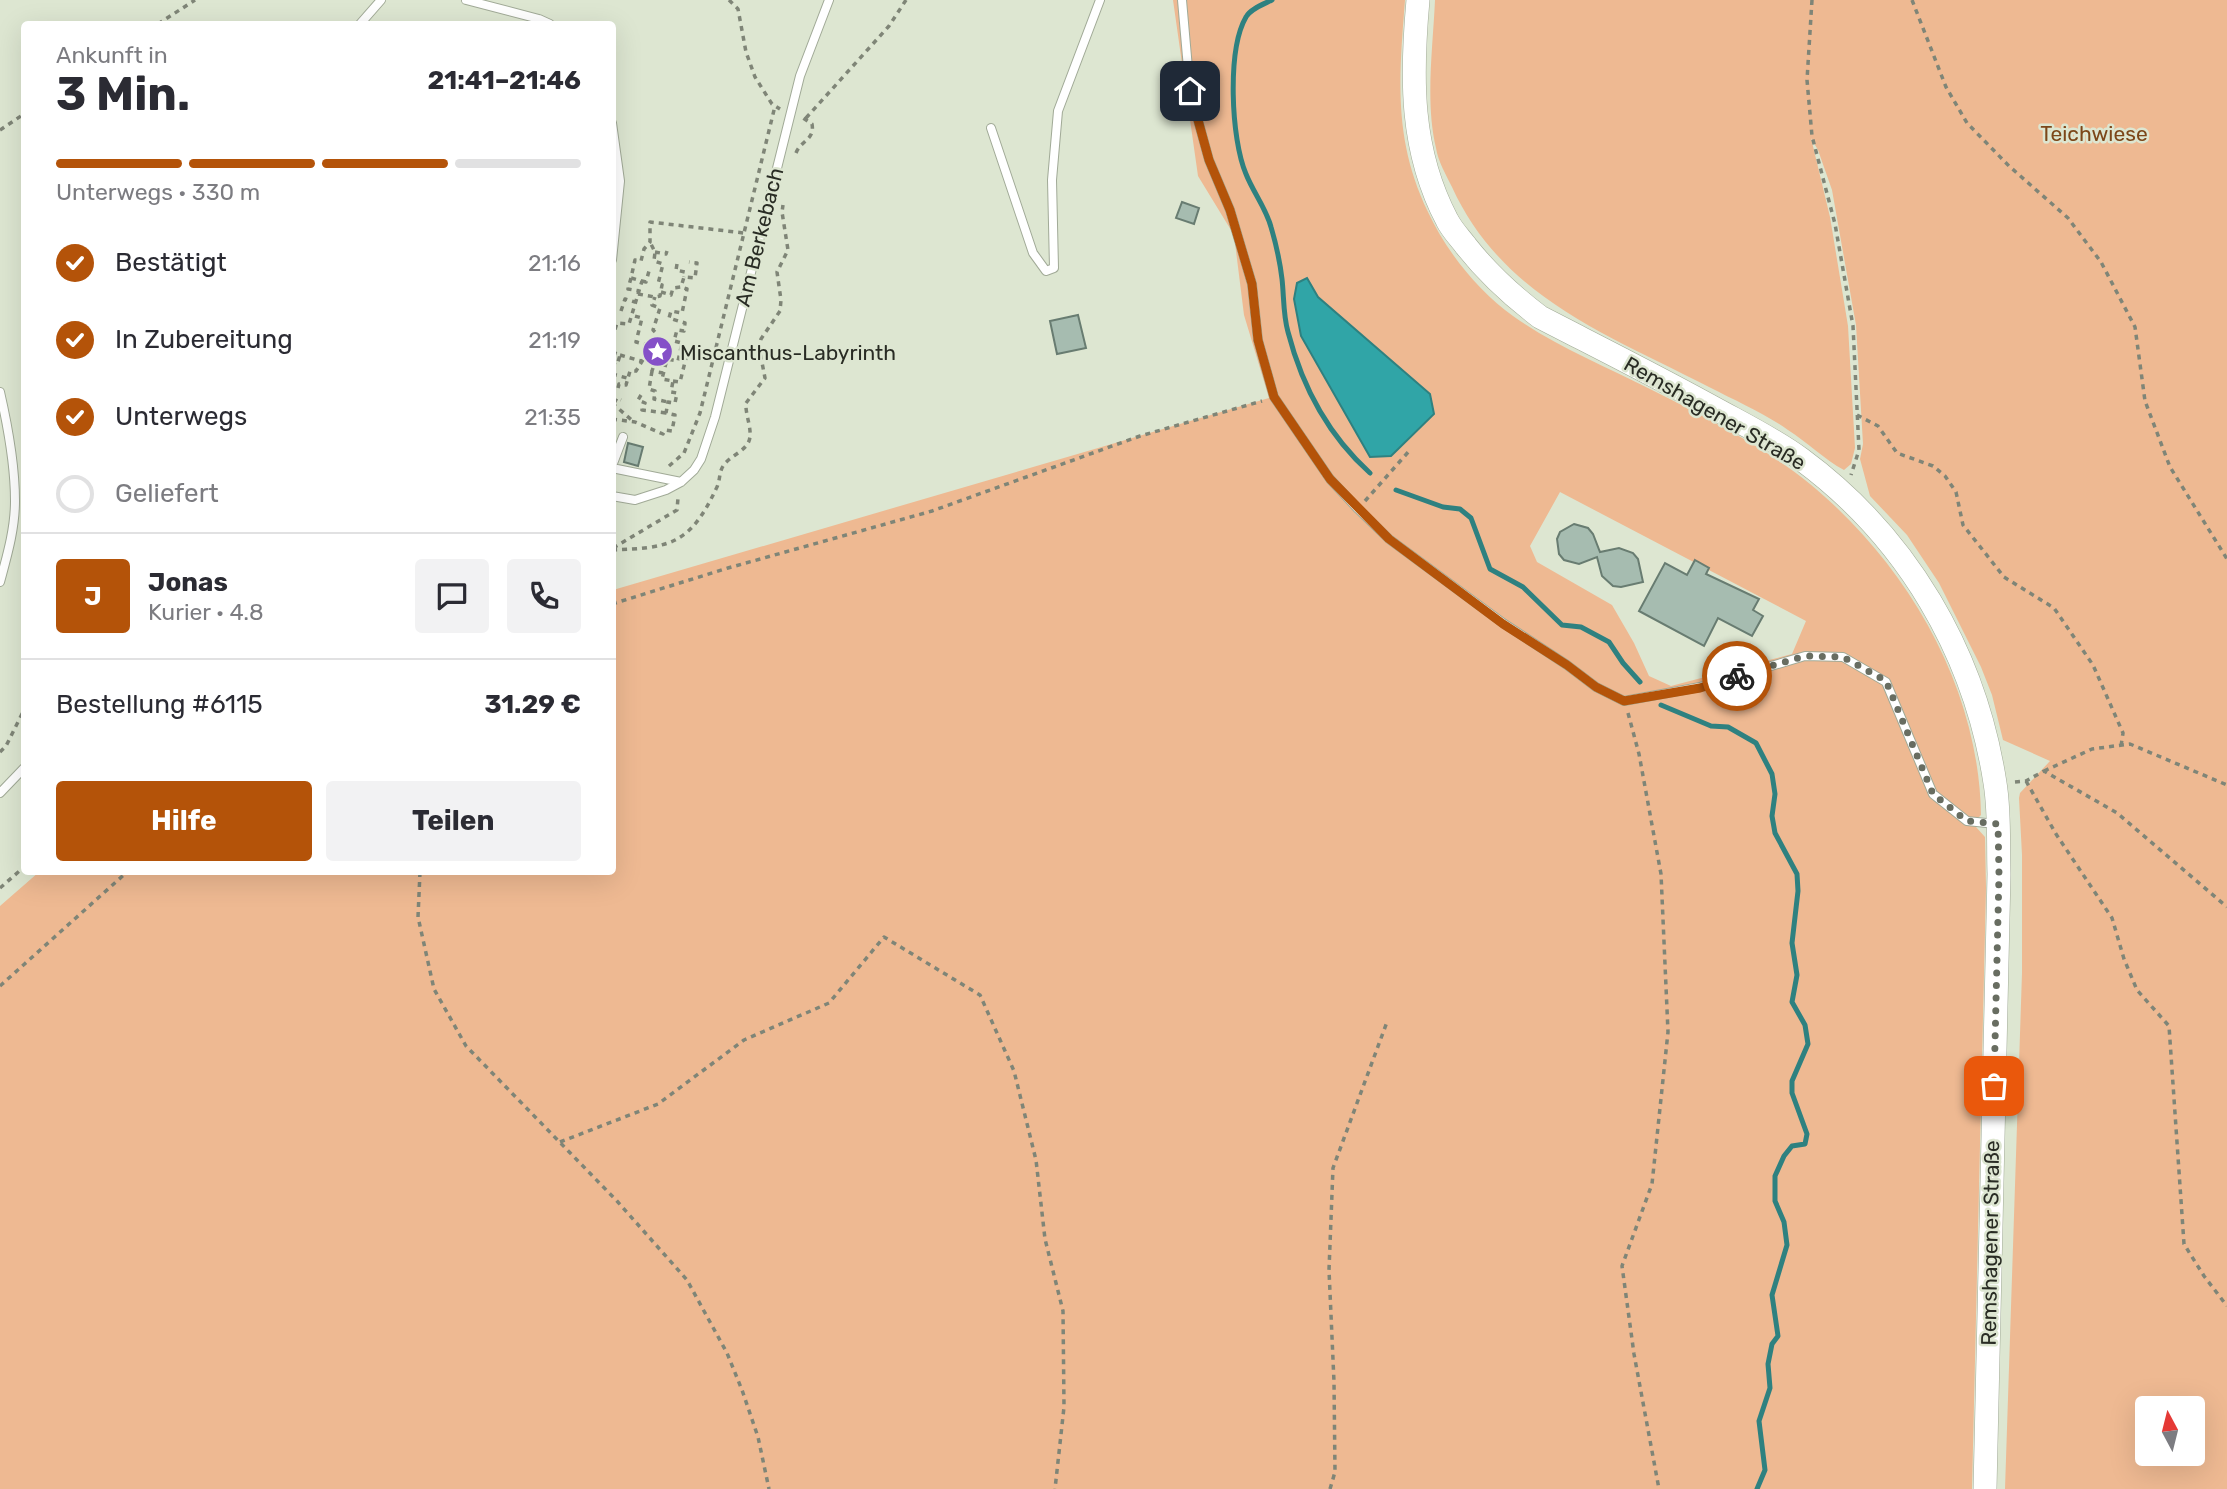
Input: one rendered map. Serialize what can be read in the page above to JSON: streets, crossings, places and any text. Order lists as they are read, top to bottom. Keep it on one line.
{"streets":{"main road":["Remshagener Straße"],"lane":["Am Berkebach"]},"parks":["Teichwiese"],"places":{"place":["Miscanthus-Labyrinth"]},"north":"top","page":{"heading":["3 Min.","Ankunft in","21:41–21:46"],"panel":["Jonas","Kurier · 4.8","Bestellung #6115","31.29 €"],"bar":"Unterwegs · 330 m","list":[["Bestätigt","21:16"],["In Zubereitung","21:19"],["Unterwegs","21:35"],"Geliefert"],"round":"J","buttons":["Hilfe","Teilen"]}}
